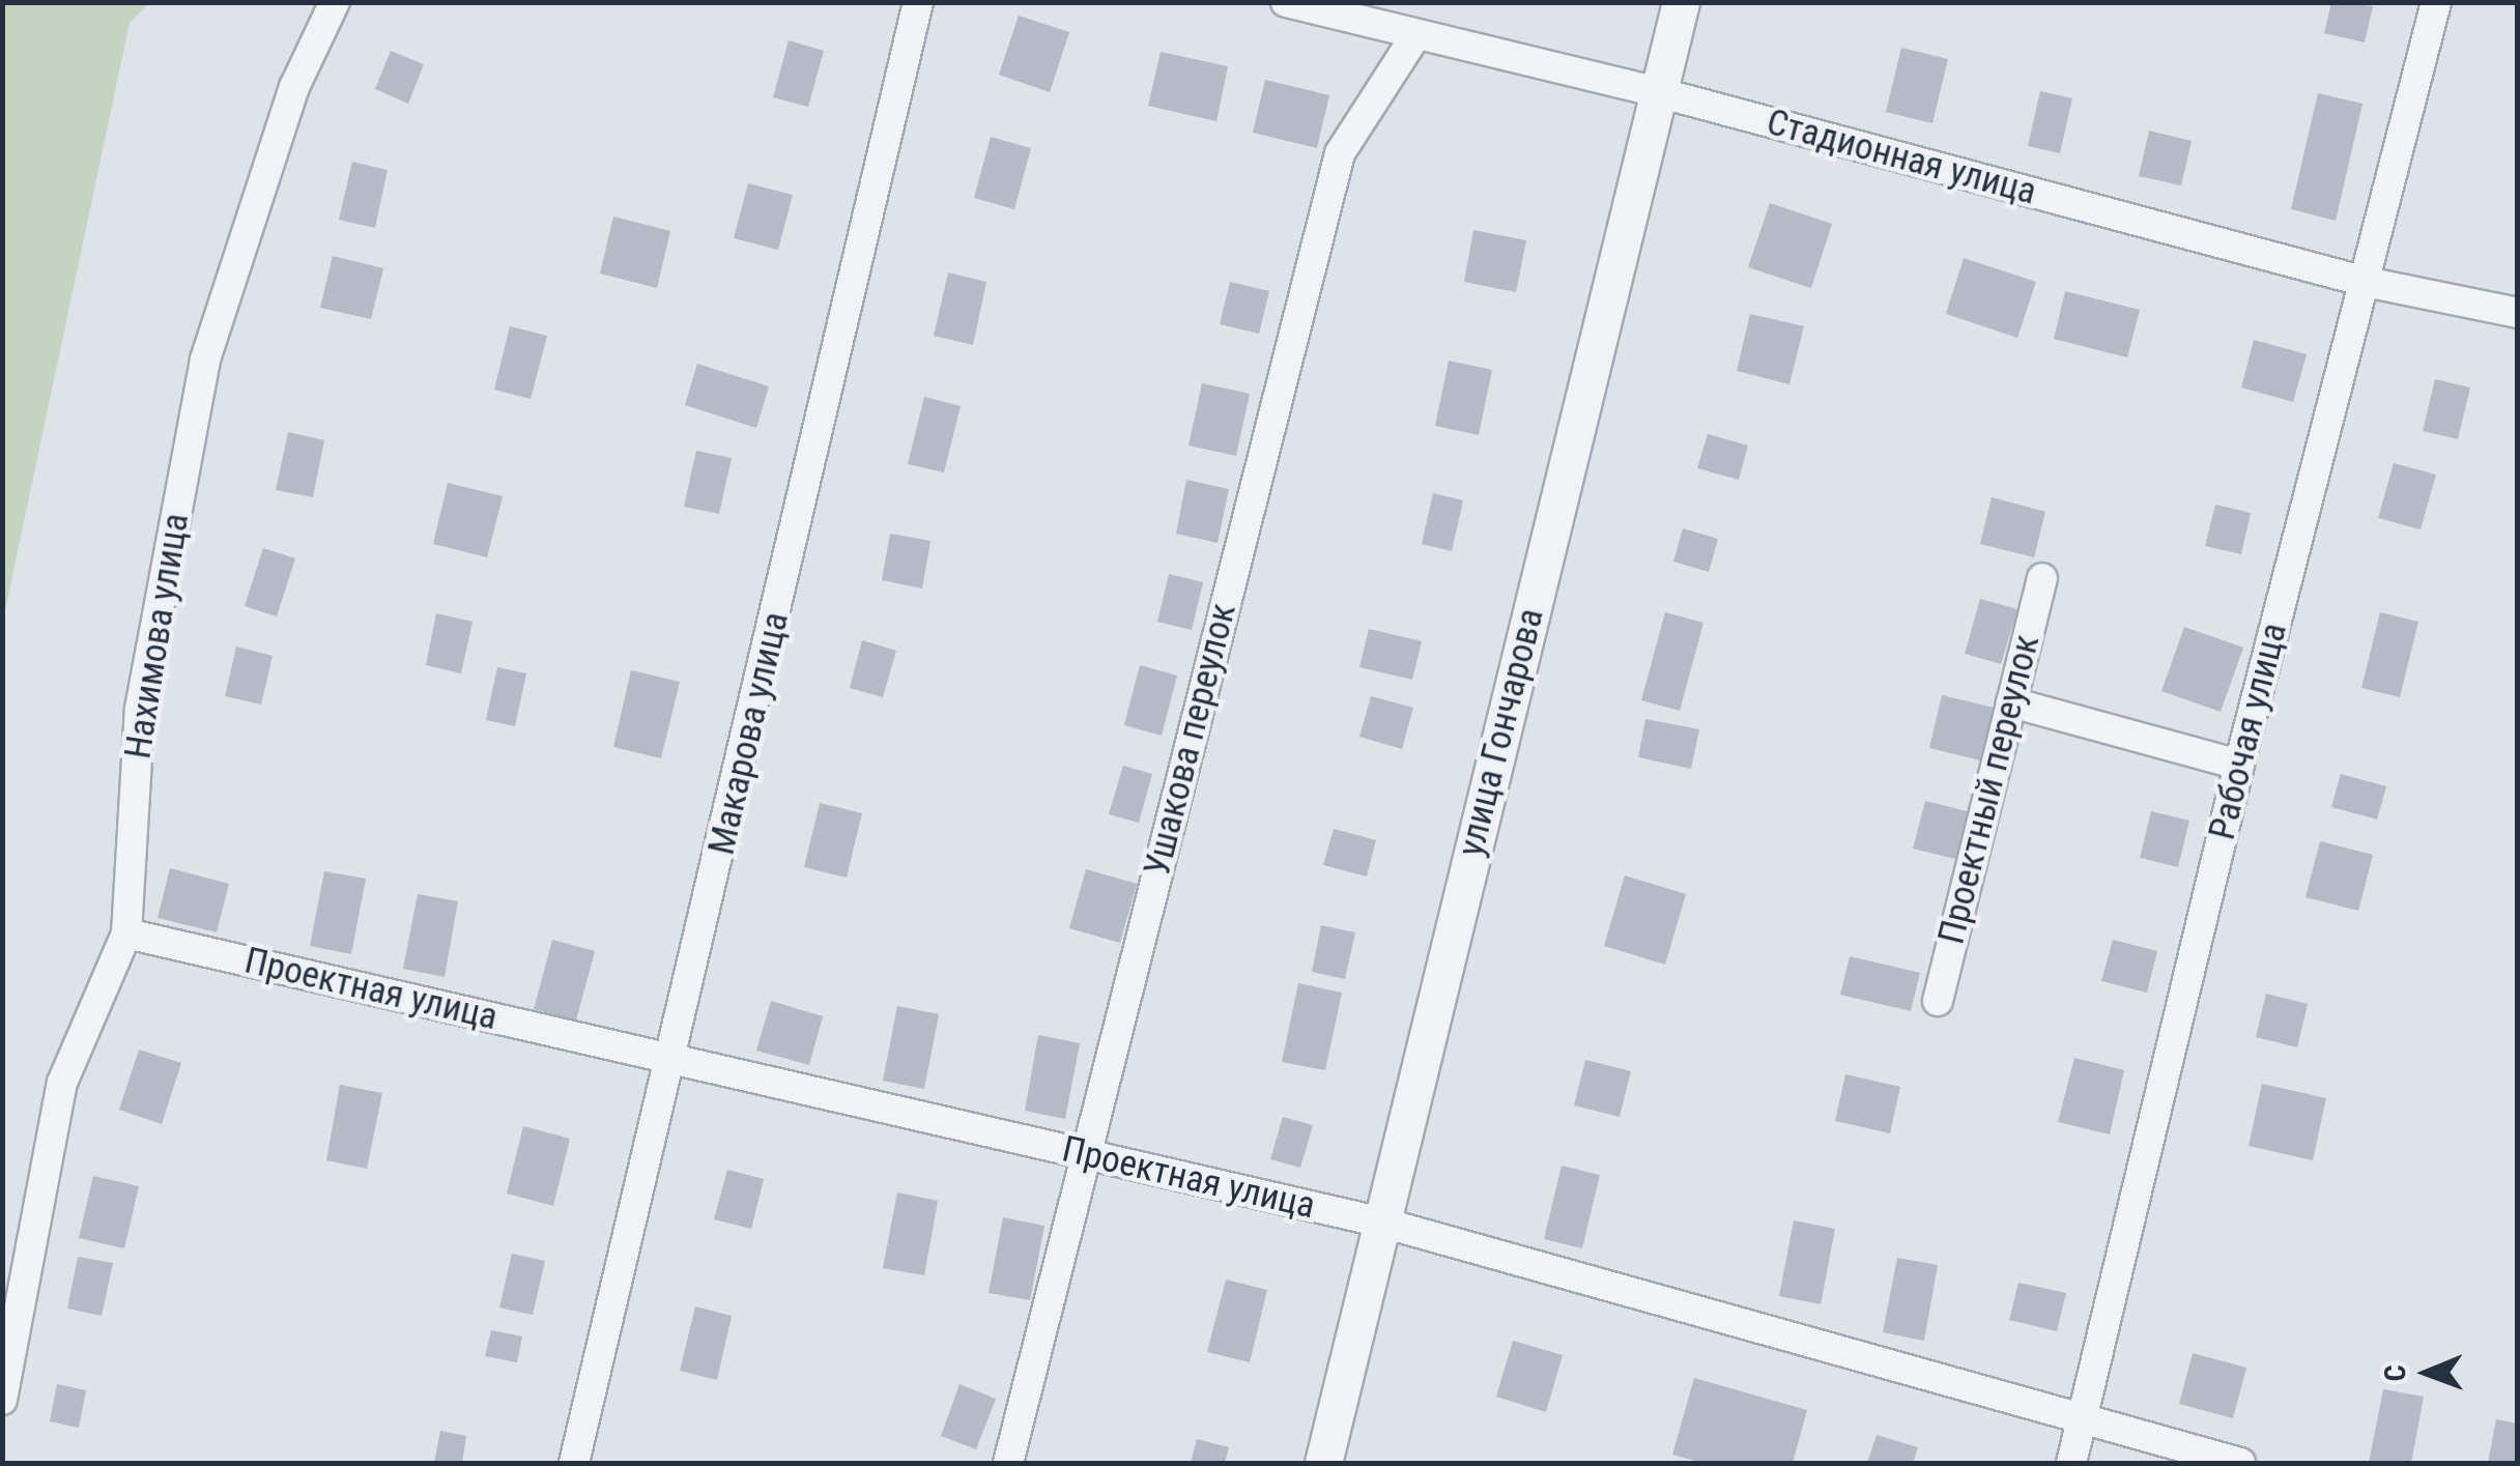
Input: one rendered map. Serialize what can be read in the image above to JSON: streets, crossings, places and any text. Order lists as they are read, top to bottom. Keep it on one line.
{"streets":{"street":["Стадионная улица","Нахимова улица","Рабочая улица","улица Гончарова","Макарова улица","Ушакова переулок","Проектный переулок","Проектная улица"]},"crossings":[["Стадионная улица","Рабочая улица"],["Стадионная улица","улица Гончарова"],["Стадионная улица","Ушакова переулок"],["Нахимова улица","Проектная улица"],["Рабочая улица","Проектная улица"],["улица Гончарова","Проектная улица"],["Макарова улица","Проектная улица"],["Ушакова переулок","Проектная улица"]],"north":"left"}
